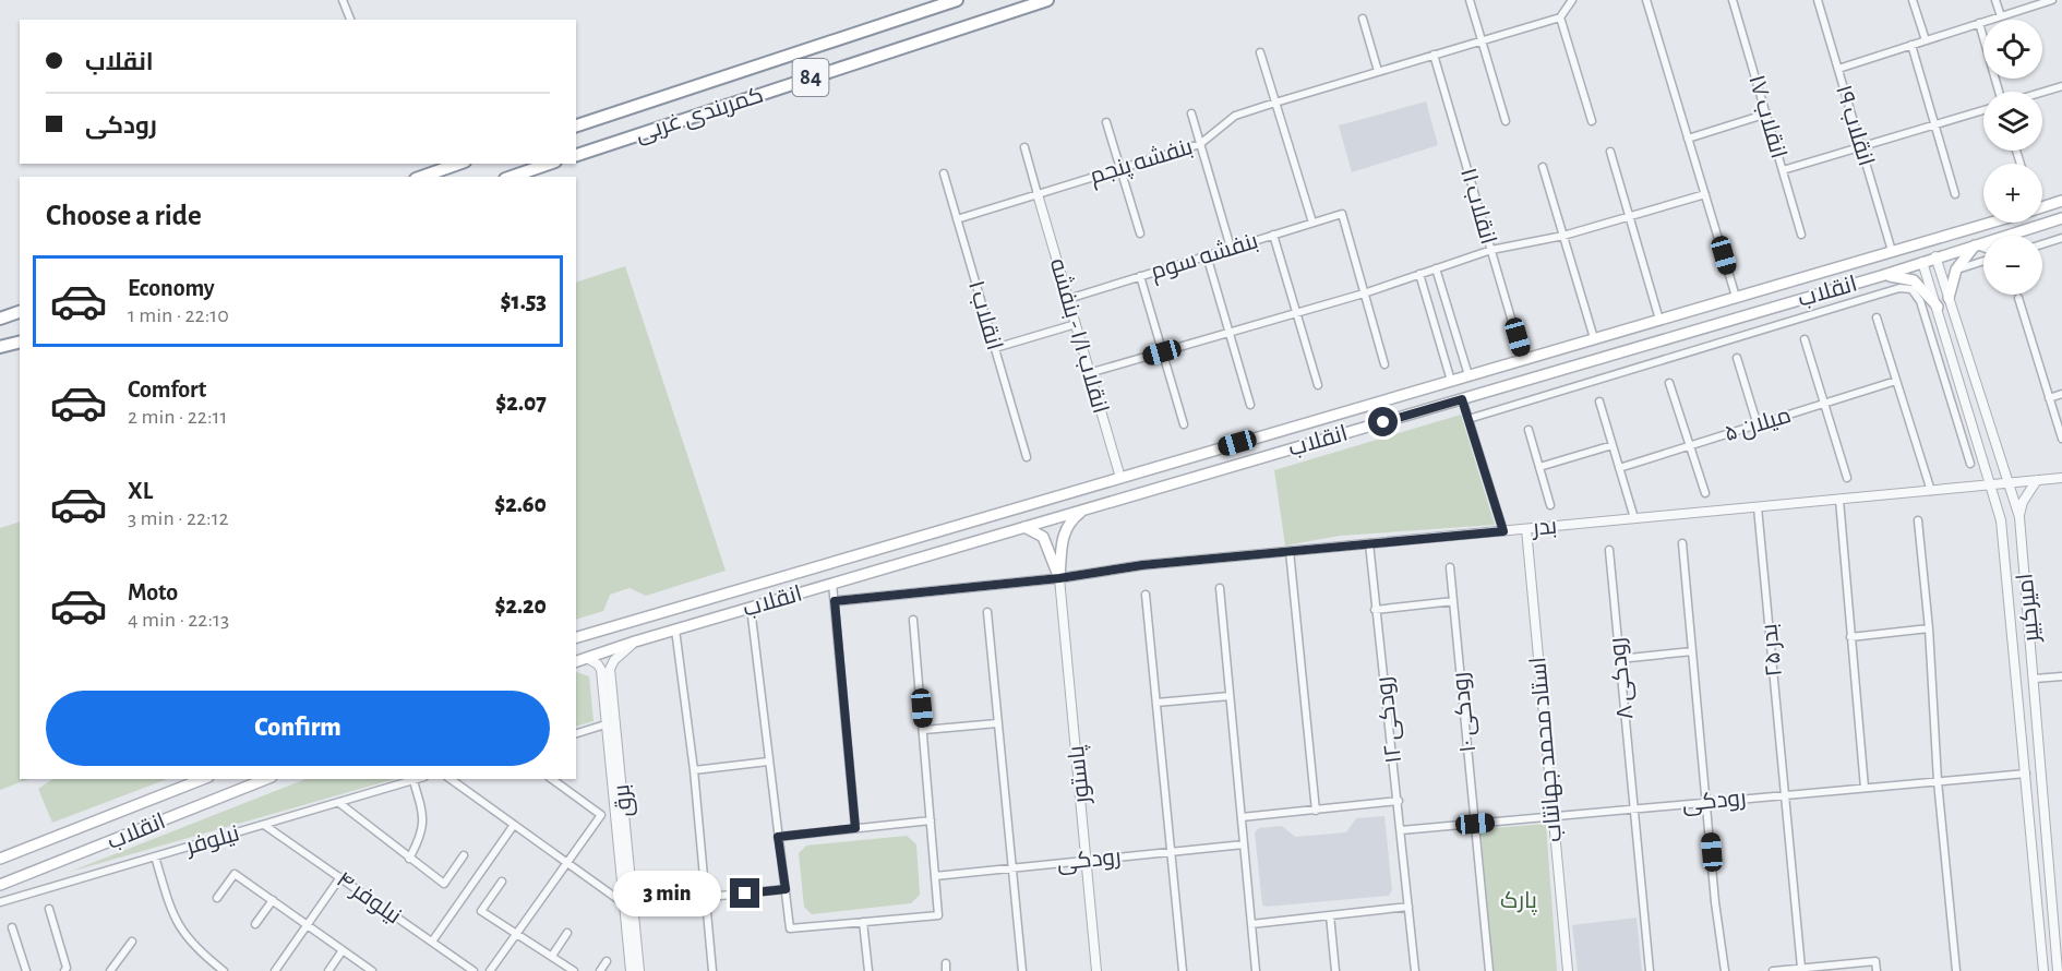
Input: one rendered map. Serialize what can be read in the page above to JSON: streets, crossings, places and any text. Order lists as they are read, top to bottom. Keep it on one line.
{"streets":{"highway":["84","کمربندی غربی"],"main road":["انقلاب"],"street":["انقلاب ۱۷","انقلاب ۱۹","بنفشه پنجم","انقلاب ۱۱","بنفشه سوم","انقلاب ۱","انقلاب ۱/۱ - بنفشه","میلان ۵","بدر","امیرکبیر","بدر ۲۵","رودکی ۸","رودکی ۱۰","رودکی ۱۲","استاد محمد جهانتاب","پاستور","برق","رودکی","نیلوفر","نیلوفر ۴"]},"crossings":[["انقلاب ۱۹","انقلاب"],["بنفشه پنجم","انقلاب ۱۱"],["بنفشه پنجم","انقلاب ۱"],["بنفشه پنجم","انقلاب ۱/۱ - بنفشه"],["انقلاب ۱۱","انقلاب"],["بنفشه سوم","انقلاب ۱/۱ - بنفشه"],["انقلاب","انقلاب ۱/۱ - بنفشه"],["انقلاب","امیرکبیر"],["انقلاب","برق"],["بدر","امیرکبیر"],["بدر","بدر ۲۵"],["بدر","رودکی ۱۲"],["بدر","استاد محمد جهانتاب"],["بدر","پاستور"],["امیرکبیر","رودکی"],["بدر ۲۵","رودکی"],["رودکی ۸","رودکی"],["رودکی ۱۰","رودکی"],["رودکی ۱۲","رودکی"],["استاد محمد جهانتاب","رودکی"],["پاستور","رودکی"],["نیلوفر","نیلوفر ۴"]],"parks":["پارک"],"page":{"map_buttons":["+","−"],"banner":["انقلاب","رودکی"],"heading":"Choose a ride","list":[{"name":"Economy","note":"1 min · 22:10","value":"$1.53"},{"name":"Comfort","note":"2 min · 22:11","value":"$2.07"},{"name":"XL","note":"3 min · 22:12","value":"$2.60"},{"name":"Moto","note":"4 min · 22:13","value":"$2.20"}],"buttons":"Confirm","bubble":"3 min"}}
